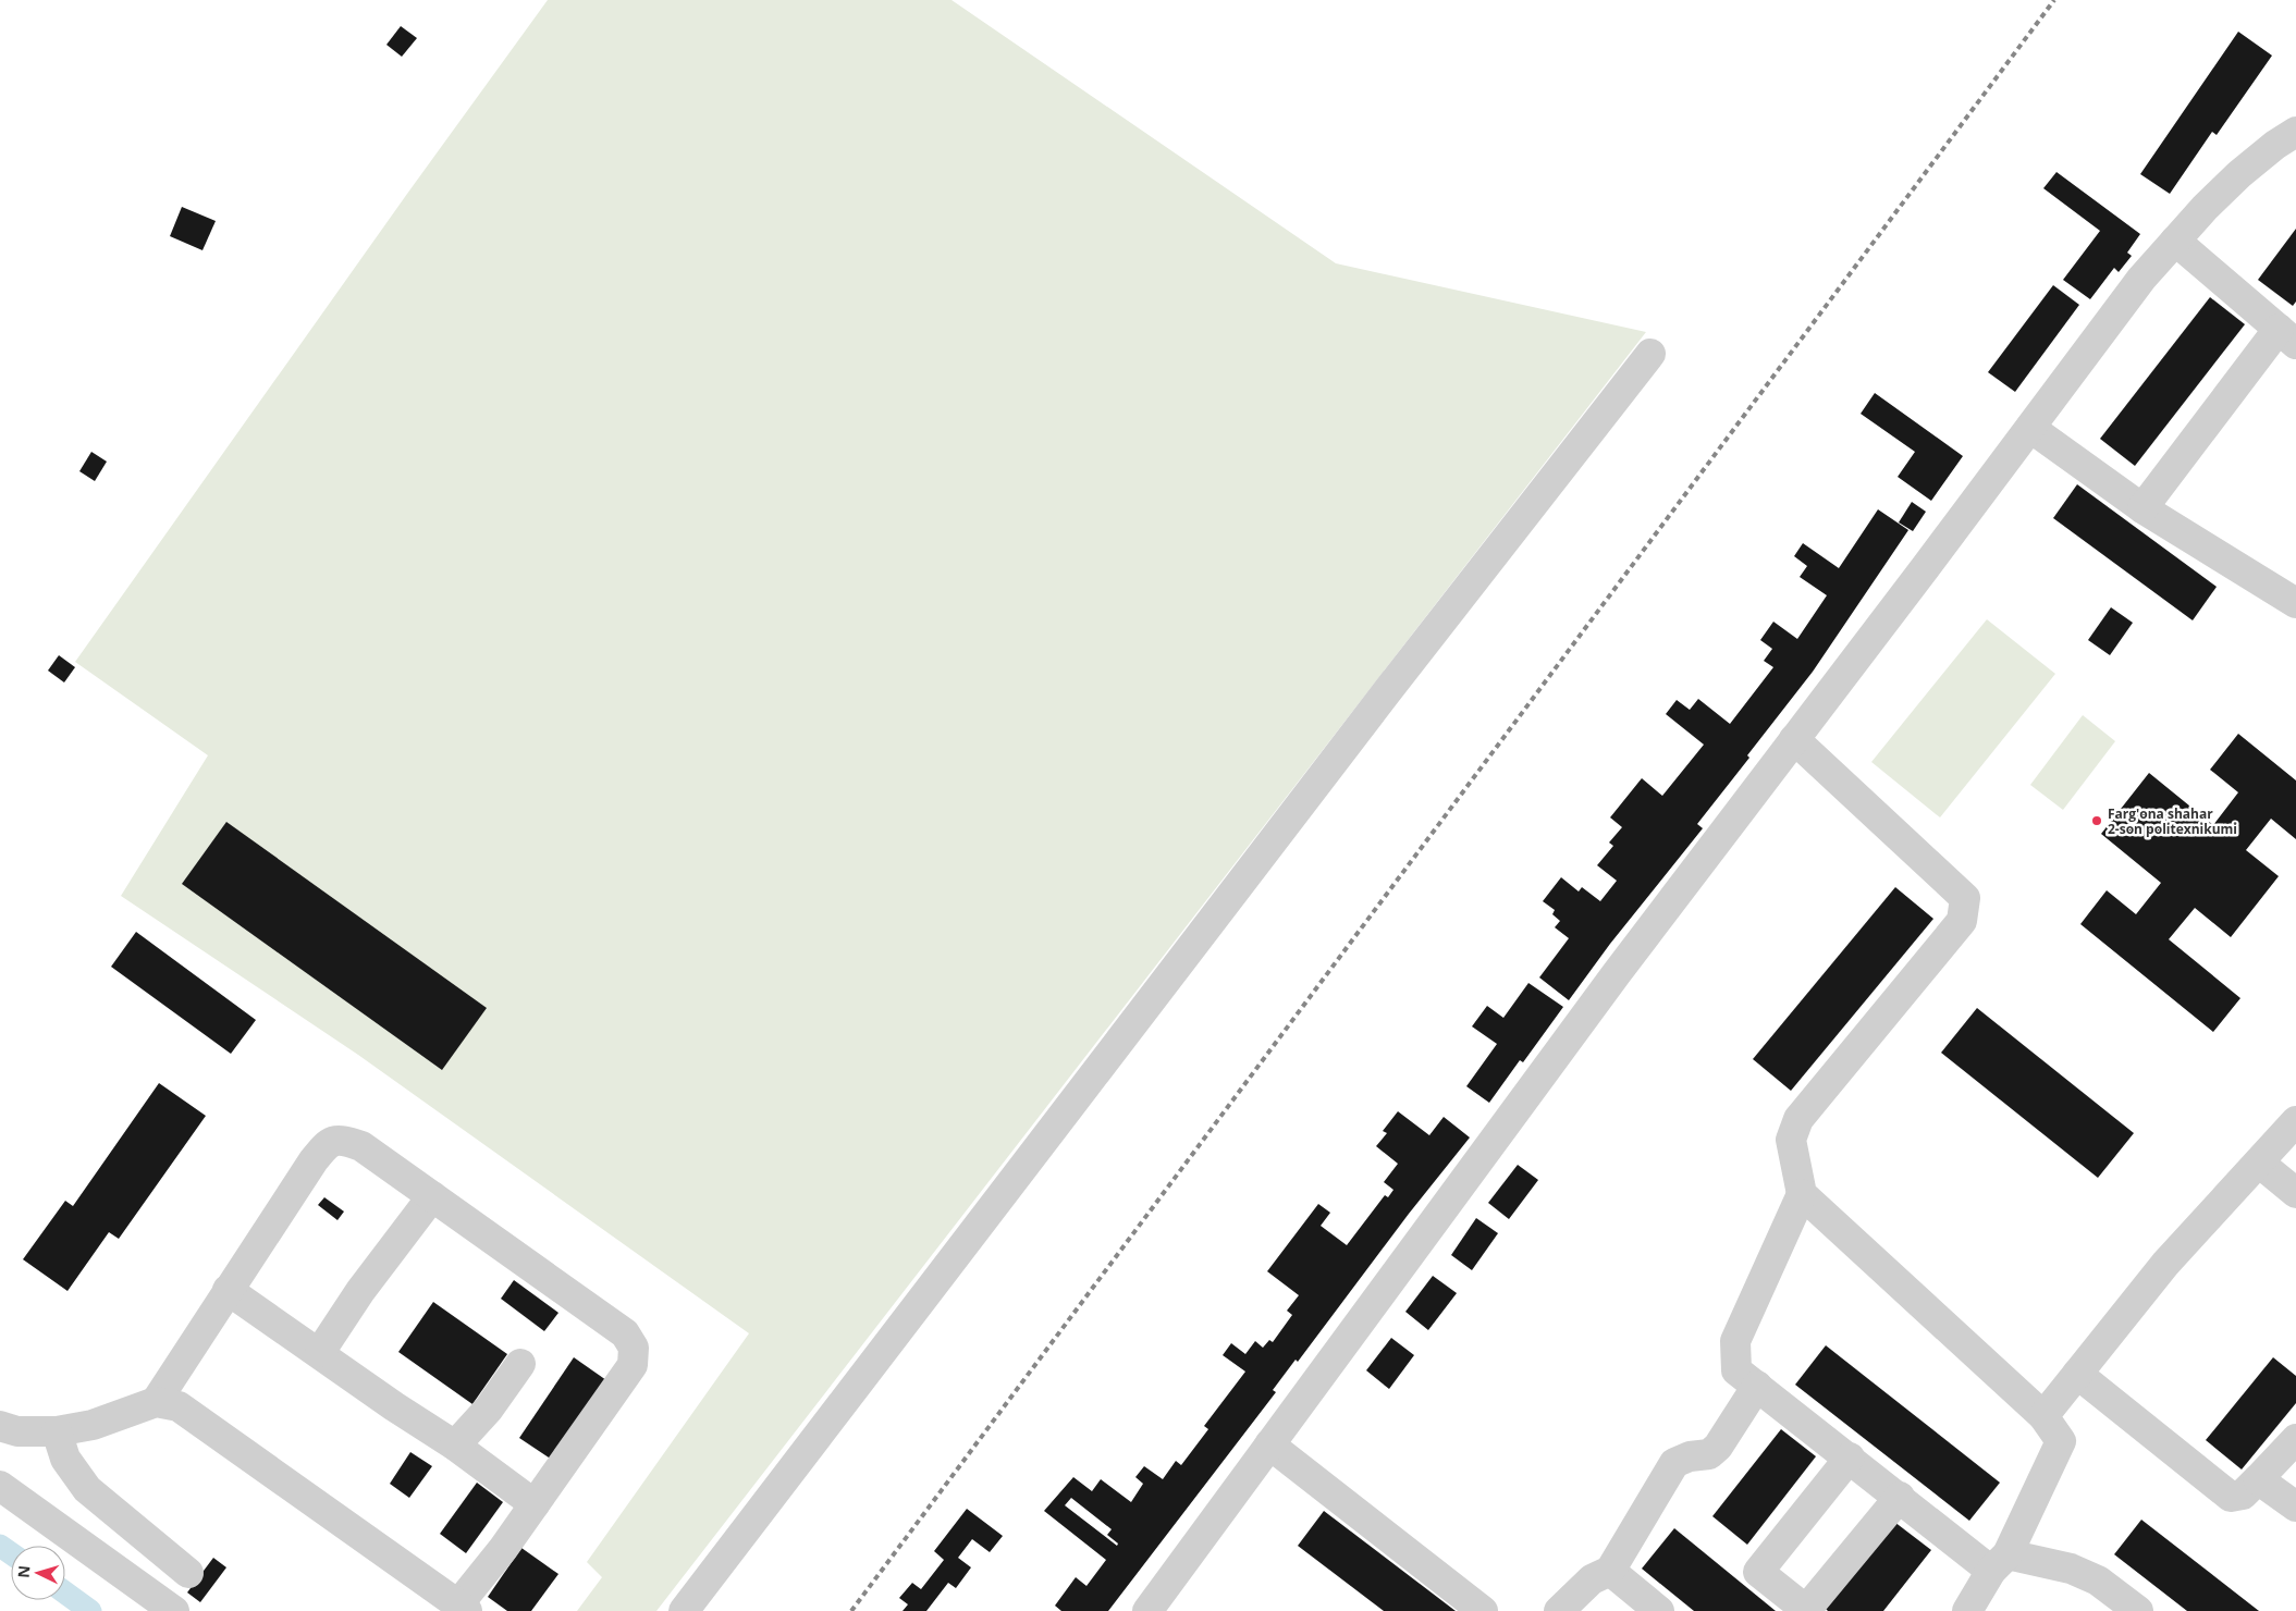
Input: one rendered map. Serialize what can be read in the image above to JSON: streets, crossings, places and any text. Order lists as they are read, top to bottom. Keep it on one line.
{"places":["Farg'ona shahar 2-son politexnikumi"],"north":"left"}
